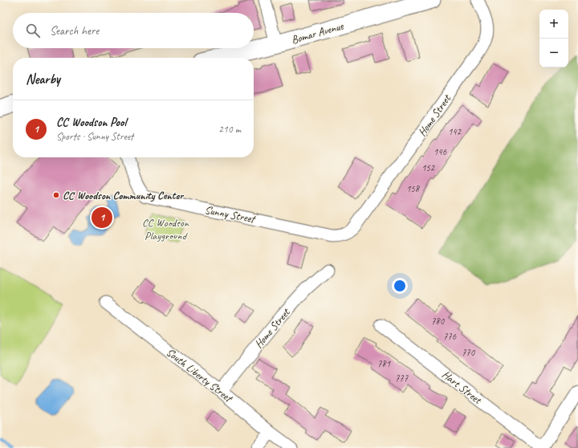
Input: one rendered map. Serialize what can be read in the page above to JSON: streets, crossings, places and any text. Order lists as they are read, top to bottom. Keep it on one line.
{"streets":{"street":["Bomar Avenue","Home Street","Sunny Street","South Liberty Street","Hart Street"]},"crossings":[["Home Street","Sunny Street"],["Home Street","South Liberty Street"]],"parks":["CC Woodson Playground"],"places":["CC Woodson Community Center"],"house_numbers":["142","146","152","158","780","776","770","781","777"],"page":{"map_buttons":["+","−"],"search":"Search here","heading":"Nearby","list":[{"mark":"1","name":"CC Woodson Pool","note":"Sports · Sunny Street","value":"210 m"}],"pins":"1"}}
